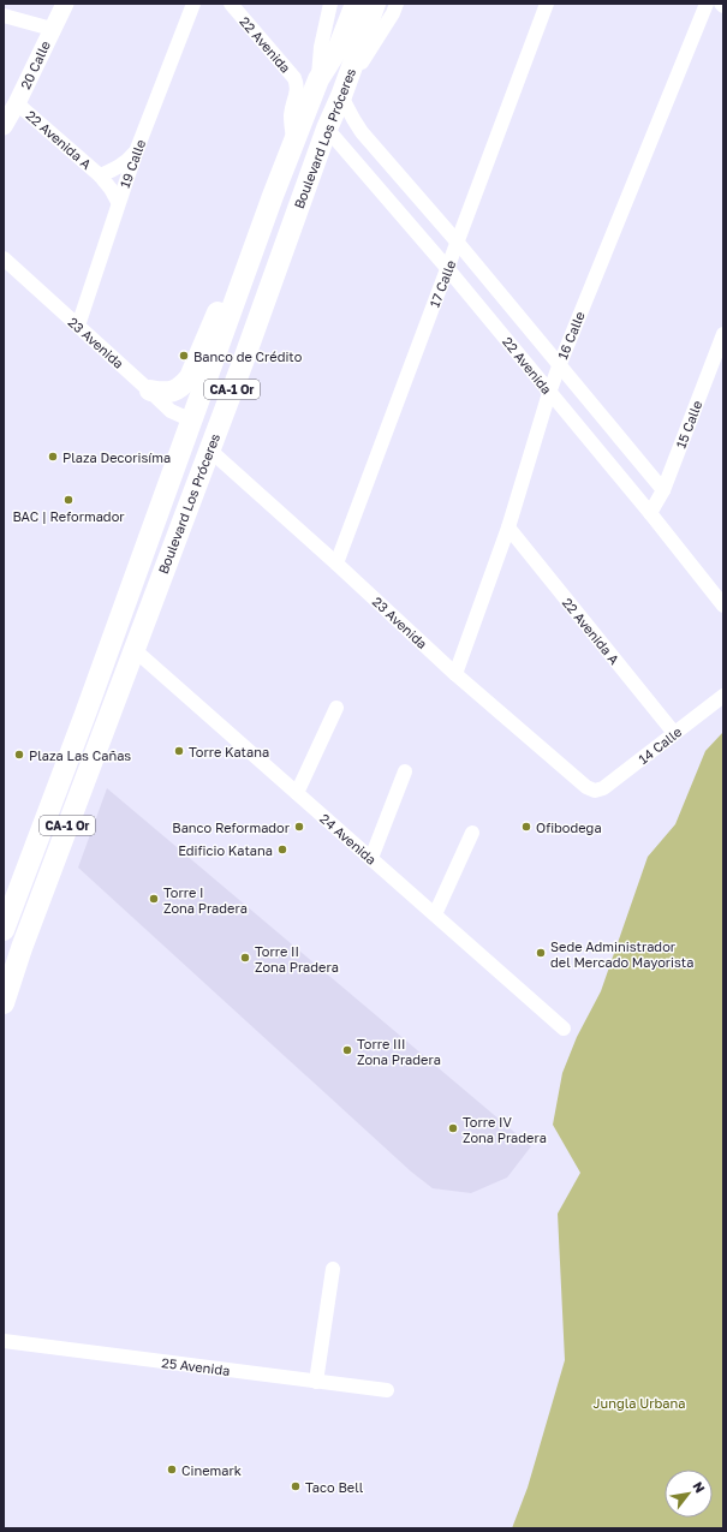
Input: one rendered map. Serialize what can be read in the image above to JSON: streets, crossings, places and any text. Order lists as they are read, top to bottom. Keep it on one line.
{"streets":{"highway":["Boulevard Los Próceres","CA-1 Or"],"main road":["20 Calle"],"street":["22 Avenida","22 Avenida A","19 Calle","17 Calle","16 Calle","23 Avenida","15 Calle","14 Calle","24 Avenida","25 Avenida"]},"crossings":[["22 Avenida","Boulevard Los Próceres"],["22 Avenida","17 Calle"],["22 Avenida","16 Calle"],["22 Avenida","15 Calle"],["20 Calle","22 Avenida A"],["Boulevard Los Próceres","23 Avenida"],["Boulevard Los Próceres","24 Avenida"],["22 Avenida A","19 Calle"],["22 Avenida A","16 Calle"],["22 Avenida A","14 Calle"],["19 Calle","23 Avenida"],["17 Calle","23 Avenida"],["16 Calle","23 Avenida"],["23 Avenida","14 Calle"]],"parks":["Jungla Urbana"],"places":["Banco de Crédito","Plaza Decorisíma","BAC | Reformador","Torre Katana","Plaza Las Cañas","Banco Reformador","Ofibodega","Edificio Katana","Torre I Zona Pradera","Sede Administrador del Mercado Mayorista","Torre II Zona Pradera","Torre III Zona Pradera","Torre IV Zona Pradera","Cinemark","Taco Bell"],"north":"top right"}
